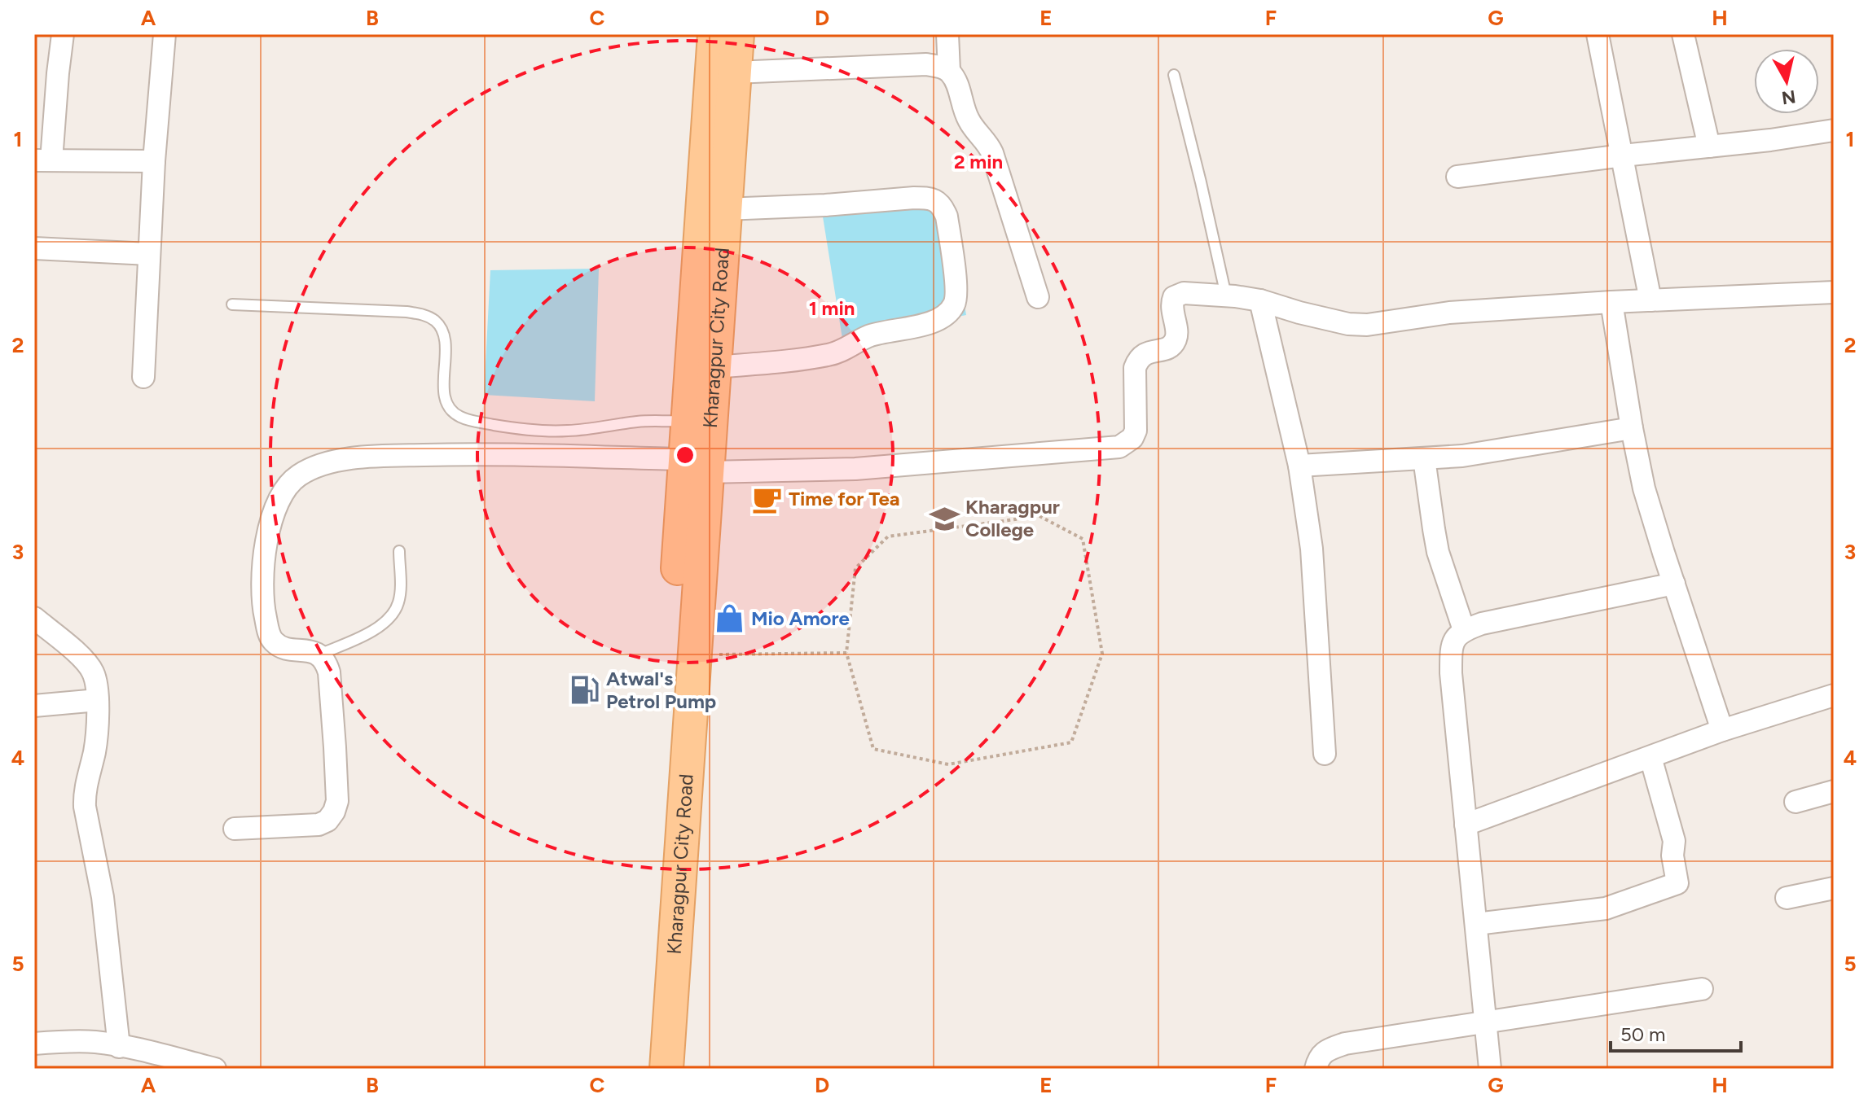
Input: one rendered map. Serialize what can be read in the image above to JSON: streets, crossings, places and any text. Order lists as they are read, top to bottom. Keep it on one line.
{"streets":{"main road":["Kharagpur City Road"]},"places":{"cafe":["Time for Tea"],"school or university":["Kharagpur College"],"shop":["Mio Amore"],"fuel station":["Atwal's Petrol Pump"]},"scale_bar":"50 m","north":"bottom","grid":{"columns":["A","B","C","D","E","F","G","H"],"rows":["1","2","3","4","5"]},"rings":["2 min","1 min"]}
